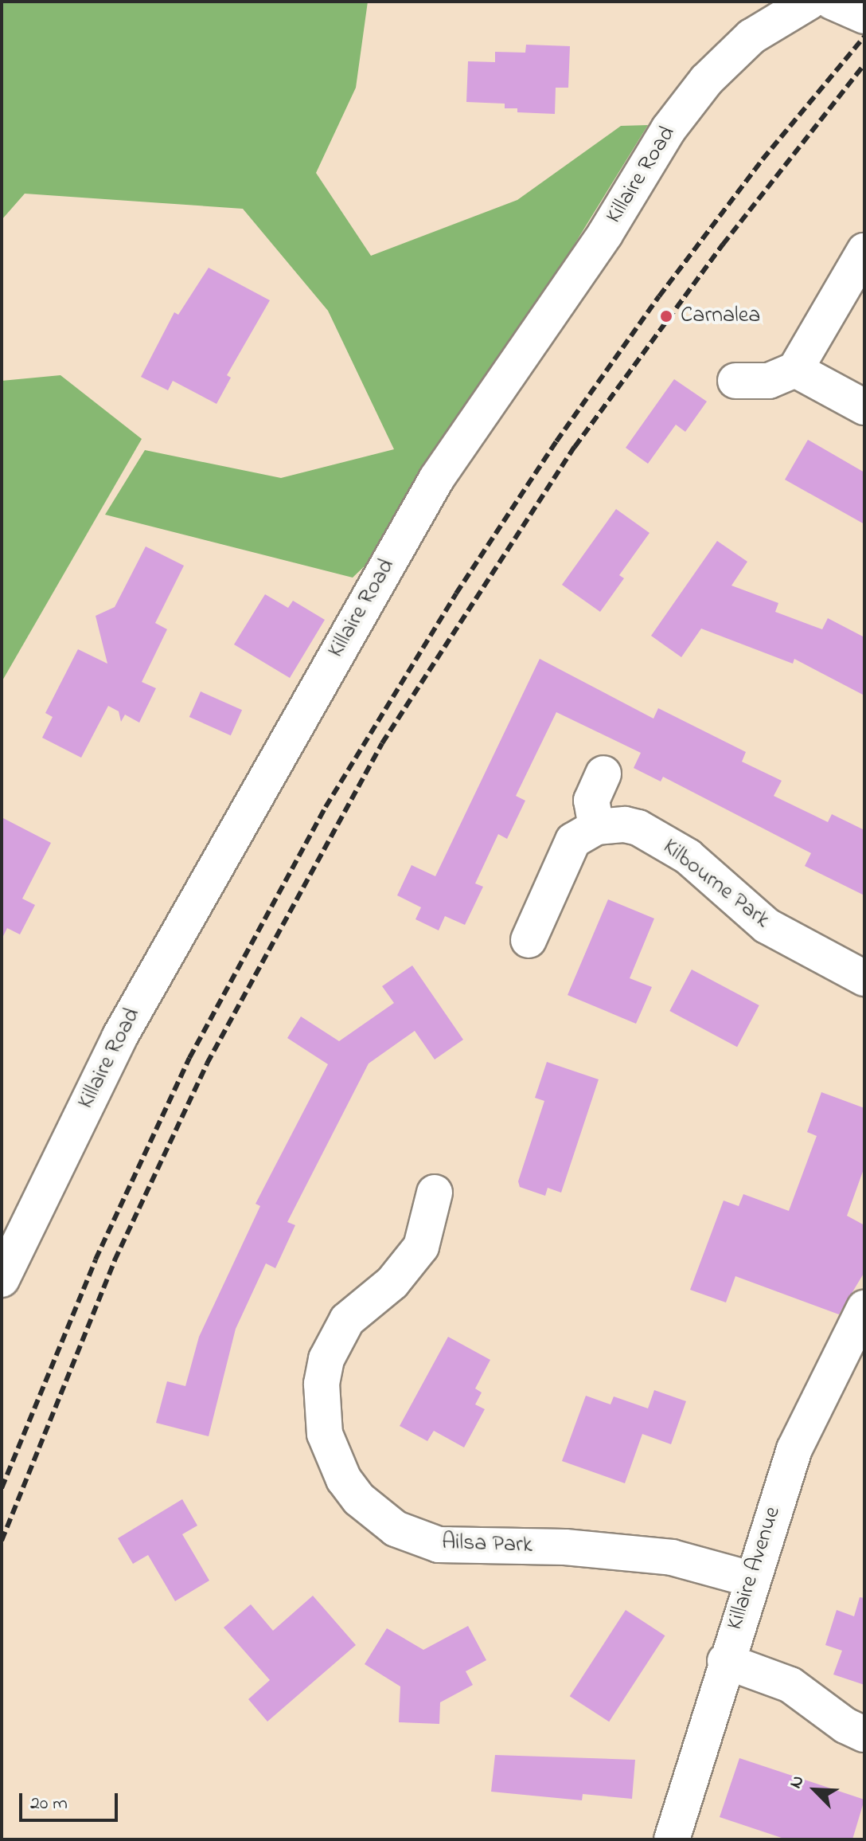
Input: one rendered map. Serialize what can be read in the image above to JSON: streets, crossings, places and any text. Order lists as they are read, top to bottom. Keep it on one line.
{"streets":{"street":["Killaire Road","Kilbourne Park","Ailsa Park","Killaire Avenue"]},"crossings":[["Ailsa Park","Killaire Avenue"]],"places":["Carnalea"],"scale_bar":"20 m","north":"top left"}
